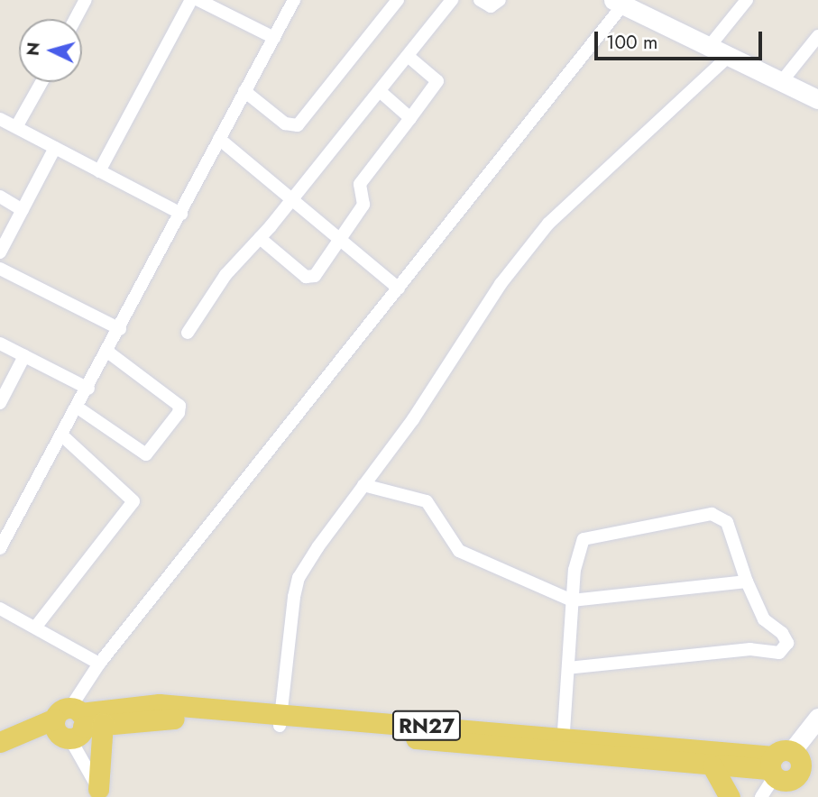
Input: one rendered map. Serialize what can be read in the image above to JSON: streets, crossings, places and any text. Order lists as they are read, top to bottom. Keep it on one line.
{"streets":{"main road":["RN27"]},"scale_bar":"100 m","north":"left"}
